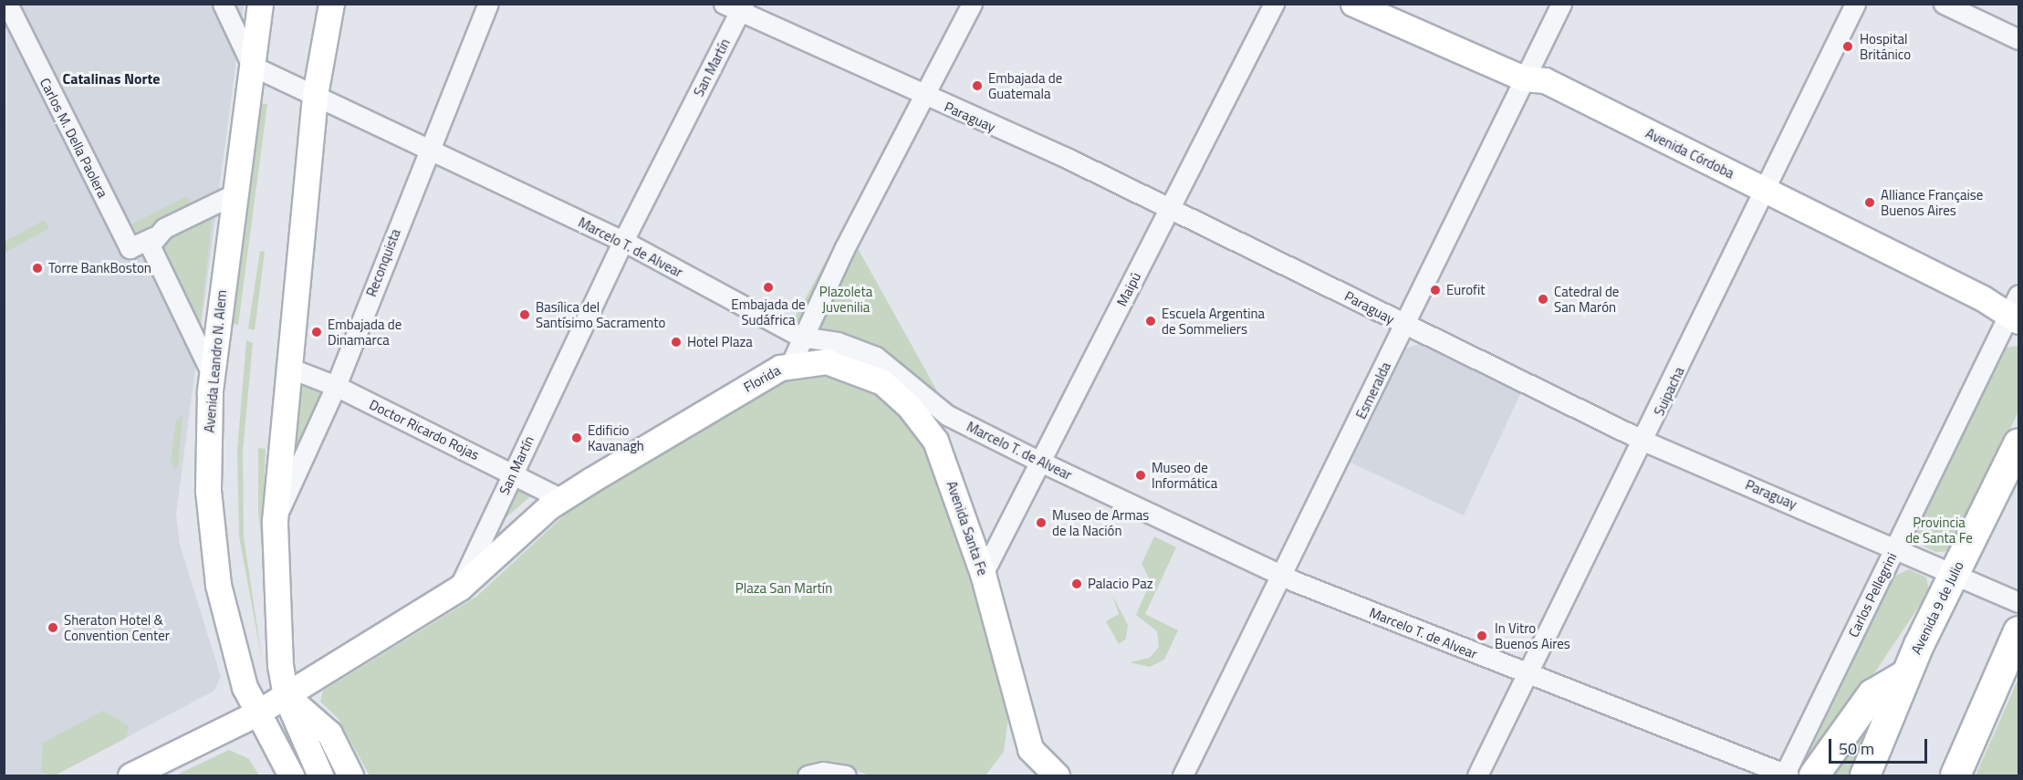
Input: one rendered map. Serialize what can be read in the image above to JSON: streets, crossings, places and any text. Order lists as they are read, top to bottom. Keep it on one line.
{"streets":{"highway":["Avenida 9 de Julio"],"main road":["Avenida Córdoba","Avenida Leandro N. Alem","Florida","Avenida Santa Fe"],"street":["San Martín","Paraguay","Carlos M. Della Paolera","Marcelo T. de Alvear","Reconquista","Maipú","Esmeralda","Suipacha","Doctor Ricardo Rojas","Carlos Pellegrini"]},"crossings":[["San Martín","Paraguay"],["San Martín","Marcelo T. de Alvear"],["San Martín","Florida"],["San Martín","Doctor Ricardo Rojas"],["Paraguay","Maipú"],["Paraguay","Florida"],["Paraguay","Esmeralda"],["Paraguay","Suipacha"],["Paraguay","Carlos Pellegrini"],["Paraguay","Avenida 9 de Julio"],["Carlos M. Della Paolera","Avenida Leandro N. Alem"],["Avenida Córdoba","Esmeralda"],["Avenida Córdoba","Suipacha"],["Avenida Córdoba","Carlos Pellegrini"],["Marcelo T. de Alvear","Reconquista"],["Marcelo T. de Alvear","Maipú"],["Marcelo T. de Alvear","Avenida Leandro N. Alem"],["Marcelo T. de Alvear","Florida"],["Marcelo T. de Alvear","Esmeralda"],["Marcelo T. de Alvear","Suipacha"],["Marcelo T. de Alvear","Carlos Pellegrini"],["Reconquista","Doctor Ricardo Rojas"],["Maipú","Avenida Santa Fe"],["Florida","Doctor Ricardo Rojas"],["Florida","Avenida Santa Fe"]],"districts":["Catalinas Norte"],"parks":["Plazoleta Juvenilia","Provincia de Santa Fe","Plaza San Martín"],"places":["Hospital Británico","Embajada de Guatemala","Alliance Française Buenos Aires","Torre BankBoston","Embajada de Sudáfrica","Eurofit","Catedral de San Marón","Basílica del Santísimo Sacramento","Escuela Argentina de Sommeliers","Embajada de Dinamarca","Hotel Plaza","Edificio Kavanagh","Museo de Informática","Museo de Armas de la Nación","Palacio Paz","Sheraton Hotel & Convention Center","In Vitro Buenos Aires"],"scale_bar":"50 m"}
